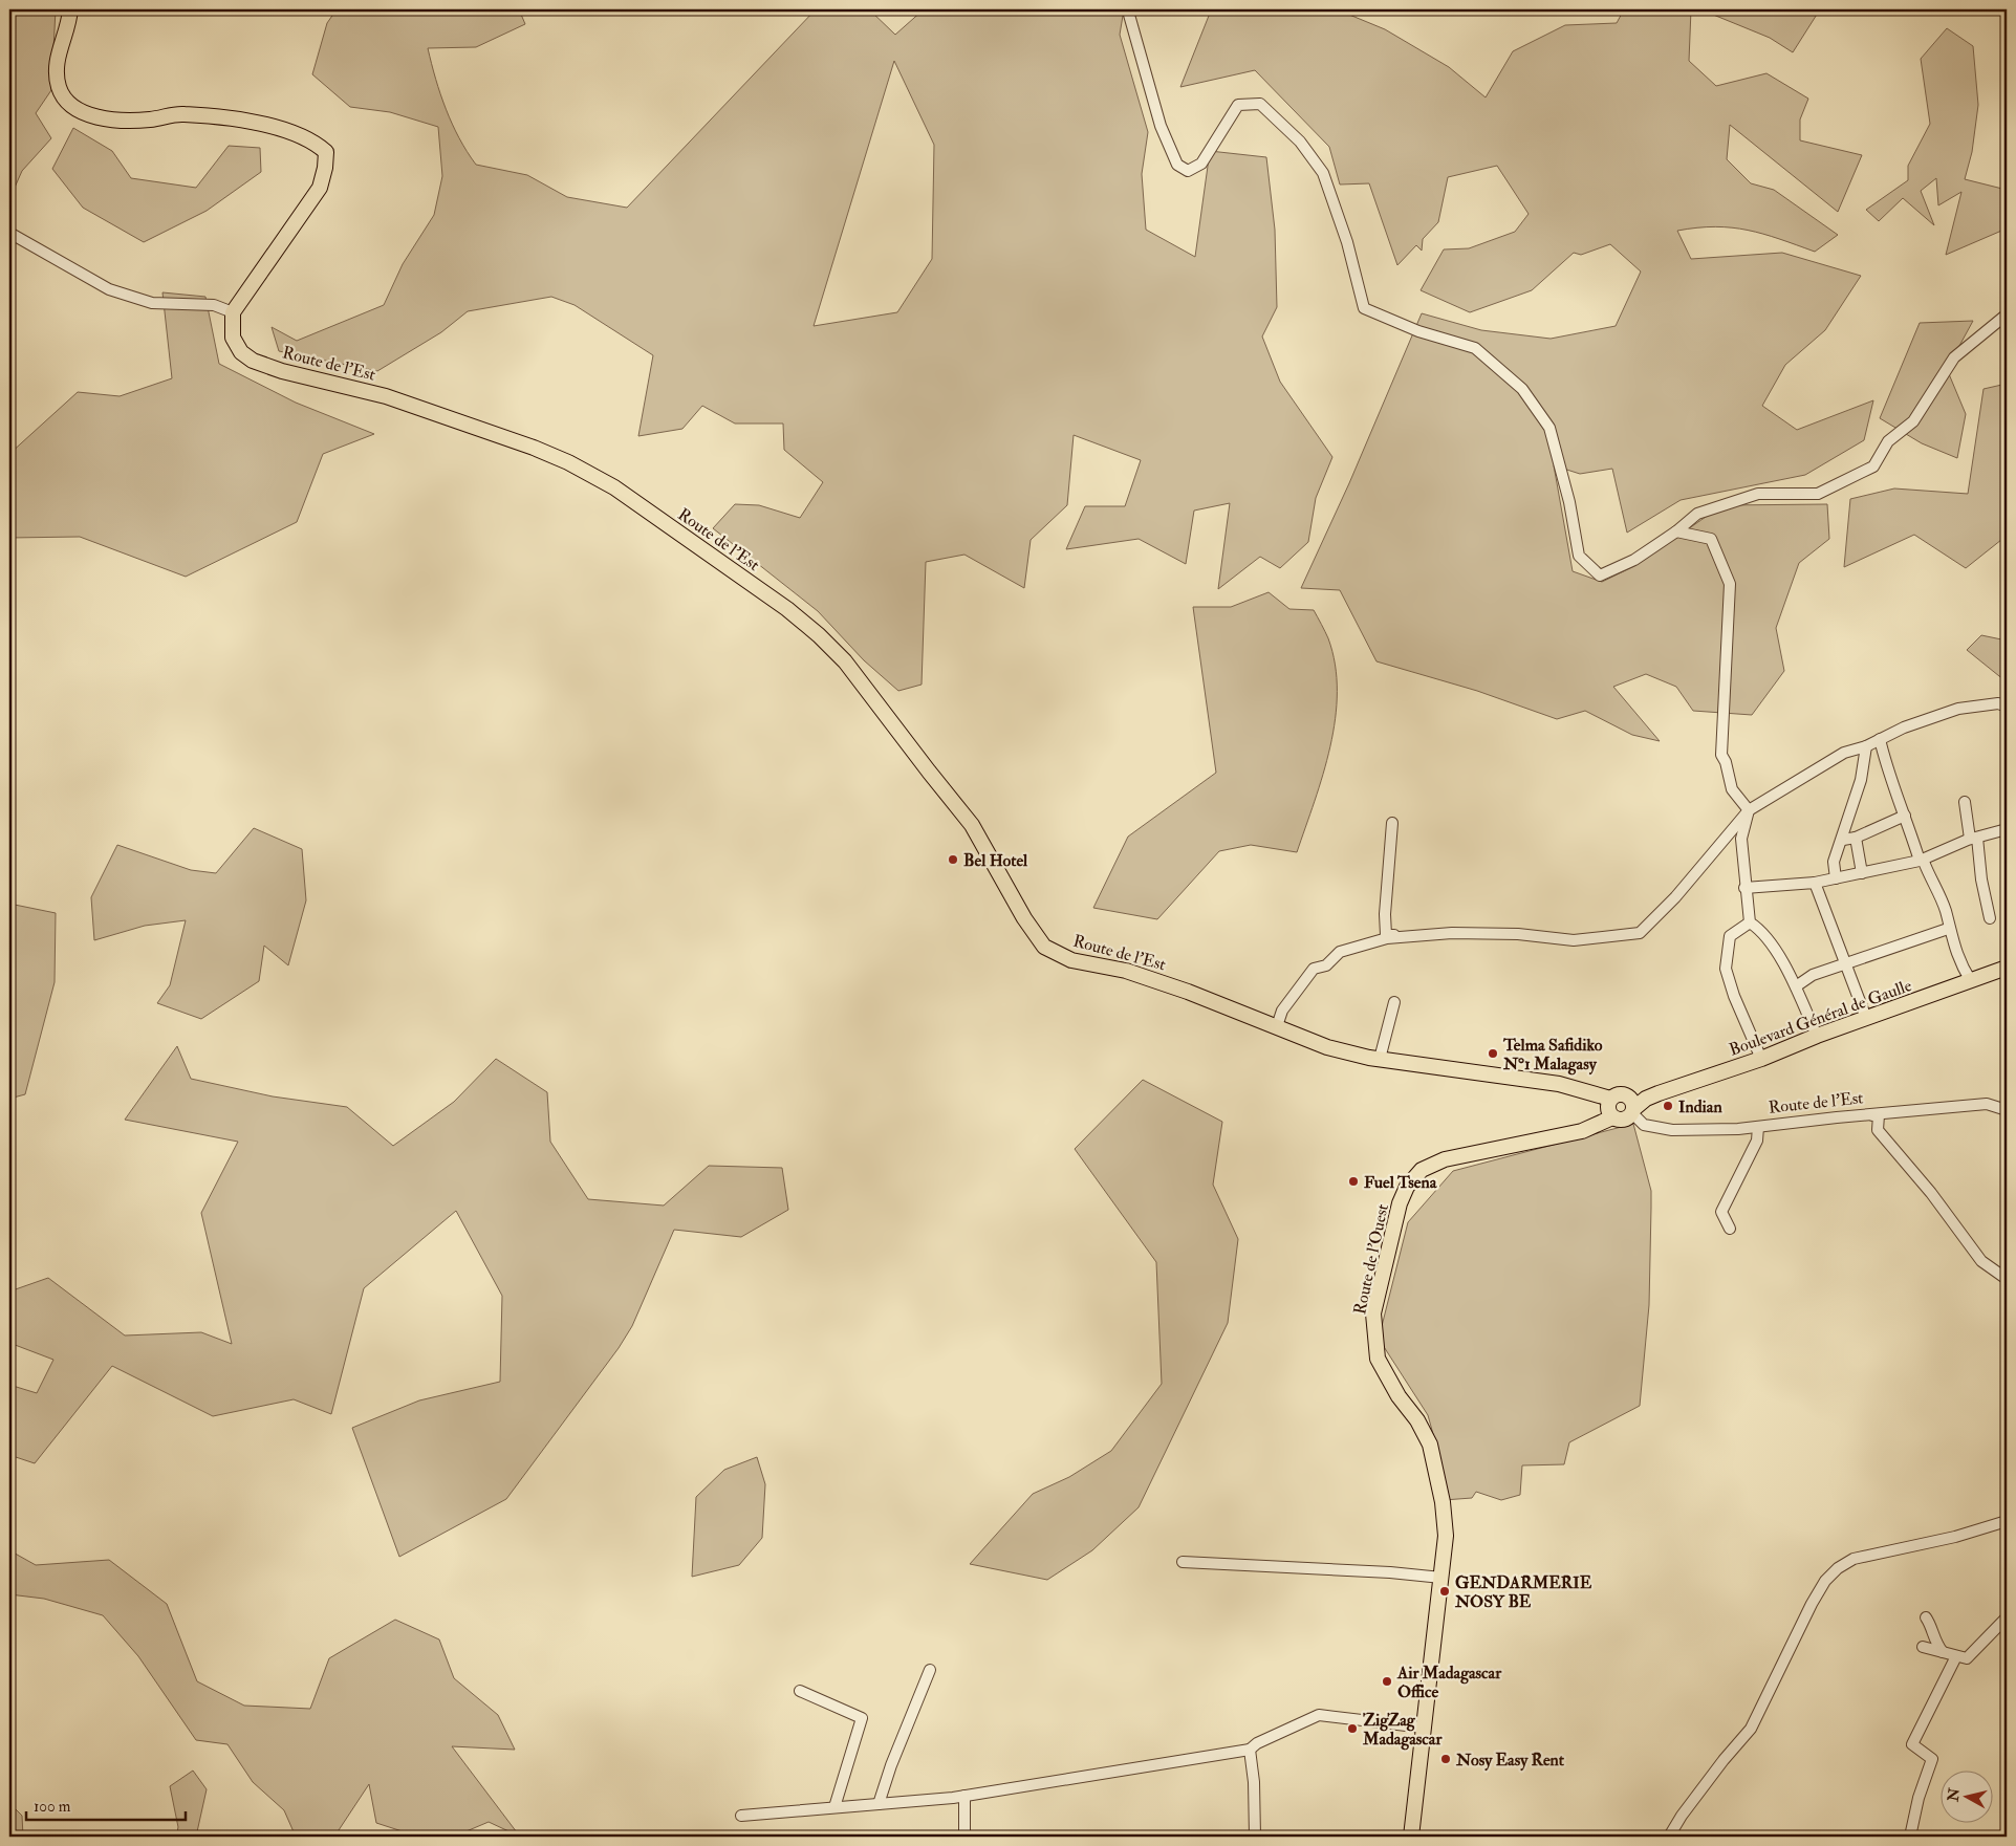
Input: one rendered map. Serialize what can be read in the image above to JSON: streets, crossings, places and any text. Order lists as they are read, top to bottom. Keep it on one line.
{"streets":{"main road":["Route de l'Est","Boulevard Général de Gaulle","Route de l'Ouest"]},"crossings":[["Route de l'Est","Boulevard Général de Gaulle"],["Route de l'Est","Route de l'Ouest"],["Boulevard Général de Gaulle","Route de l'Ouest"]],"places":["Bel Hotel","Telma Safidiko N°1 Malagasy","Indian","Fuel Tsena","GENDARMERIE NOSY BE","Air Madagascar Office","ZigZag Madagascar","Nosy Easy Rent"],"scale_bar":"100 m","north":"left"}
